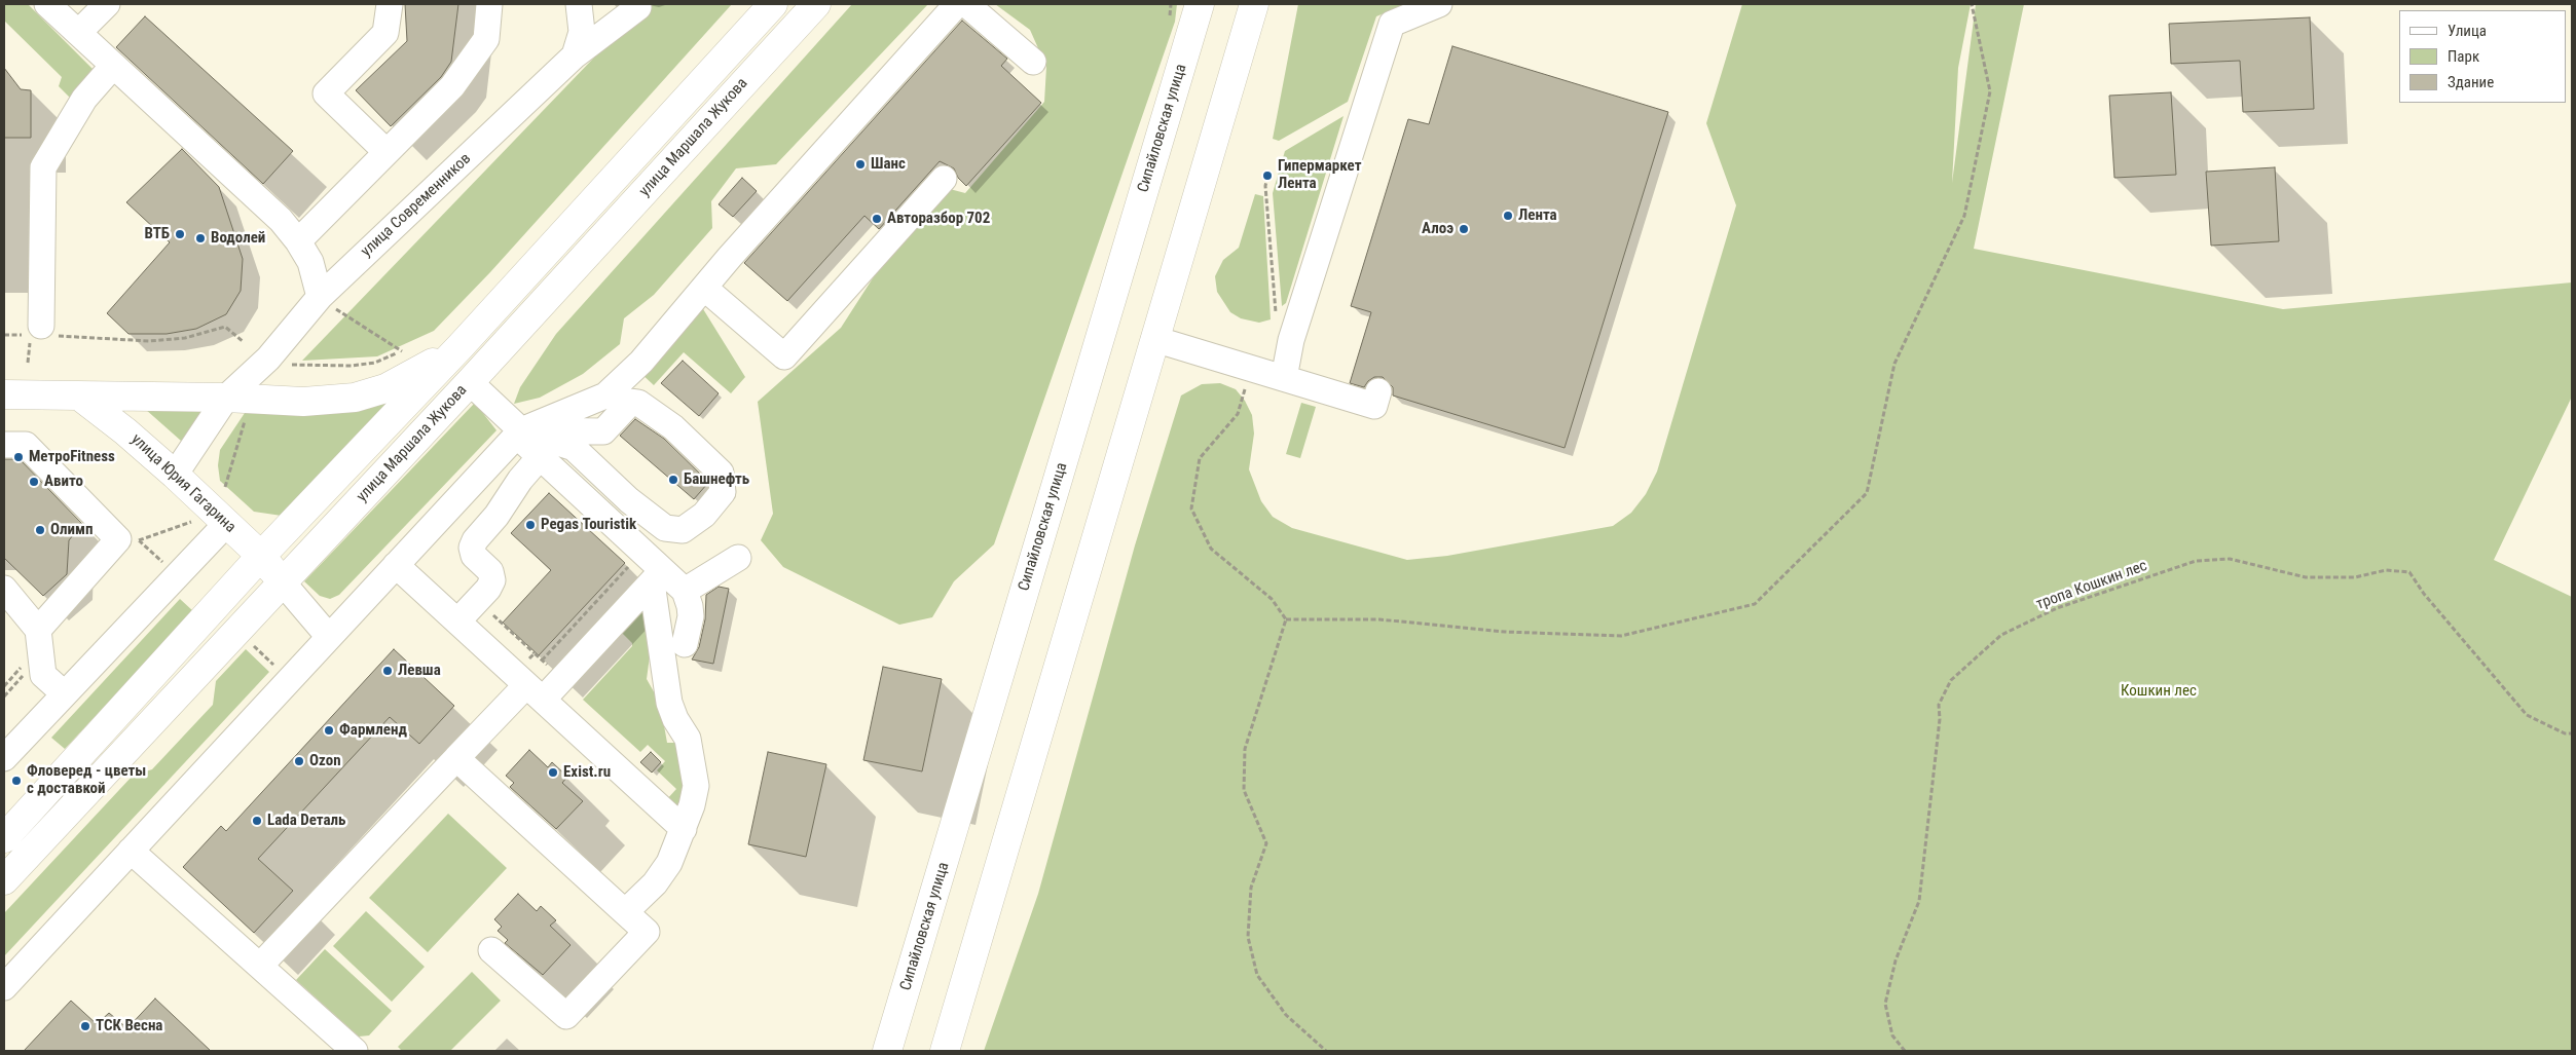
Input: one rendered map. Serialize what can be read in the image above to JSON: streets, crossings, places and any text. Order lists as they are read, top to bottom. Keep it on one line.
{"streets":{"main road":["Сипайловская улица","улица Маршала Жукова","улица Юрия Гагарина"],"street":["улица Современников"],"path":["тропа Кошкин лес"]},"crossings":[["улица Маршала Жукова","улица Юрия Гагарина"],["улица Современников","улица Юрия Гагарина"]],"parks":["Кошкин лес"],"places":["Шанс","Гипермаркет Лента","Лента","Авторазбор 702","Алоэ","ВТБ","Водолей","МетроFitness","Башнефть","Авито","Pegas Touristik","Олимп","Левша","Фармленд","Ozon","Exist.ru","Фловеред - цветы с доставкой","Lada Dеталь","ТСК Весна"],"legend":["Улица","Парк","Здание"]}
